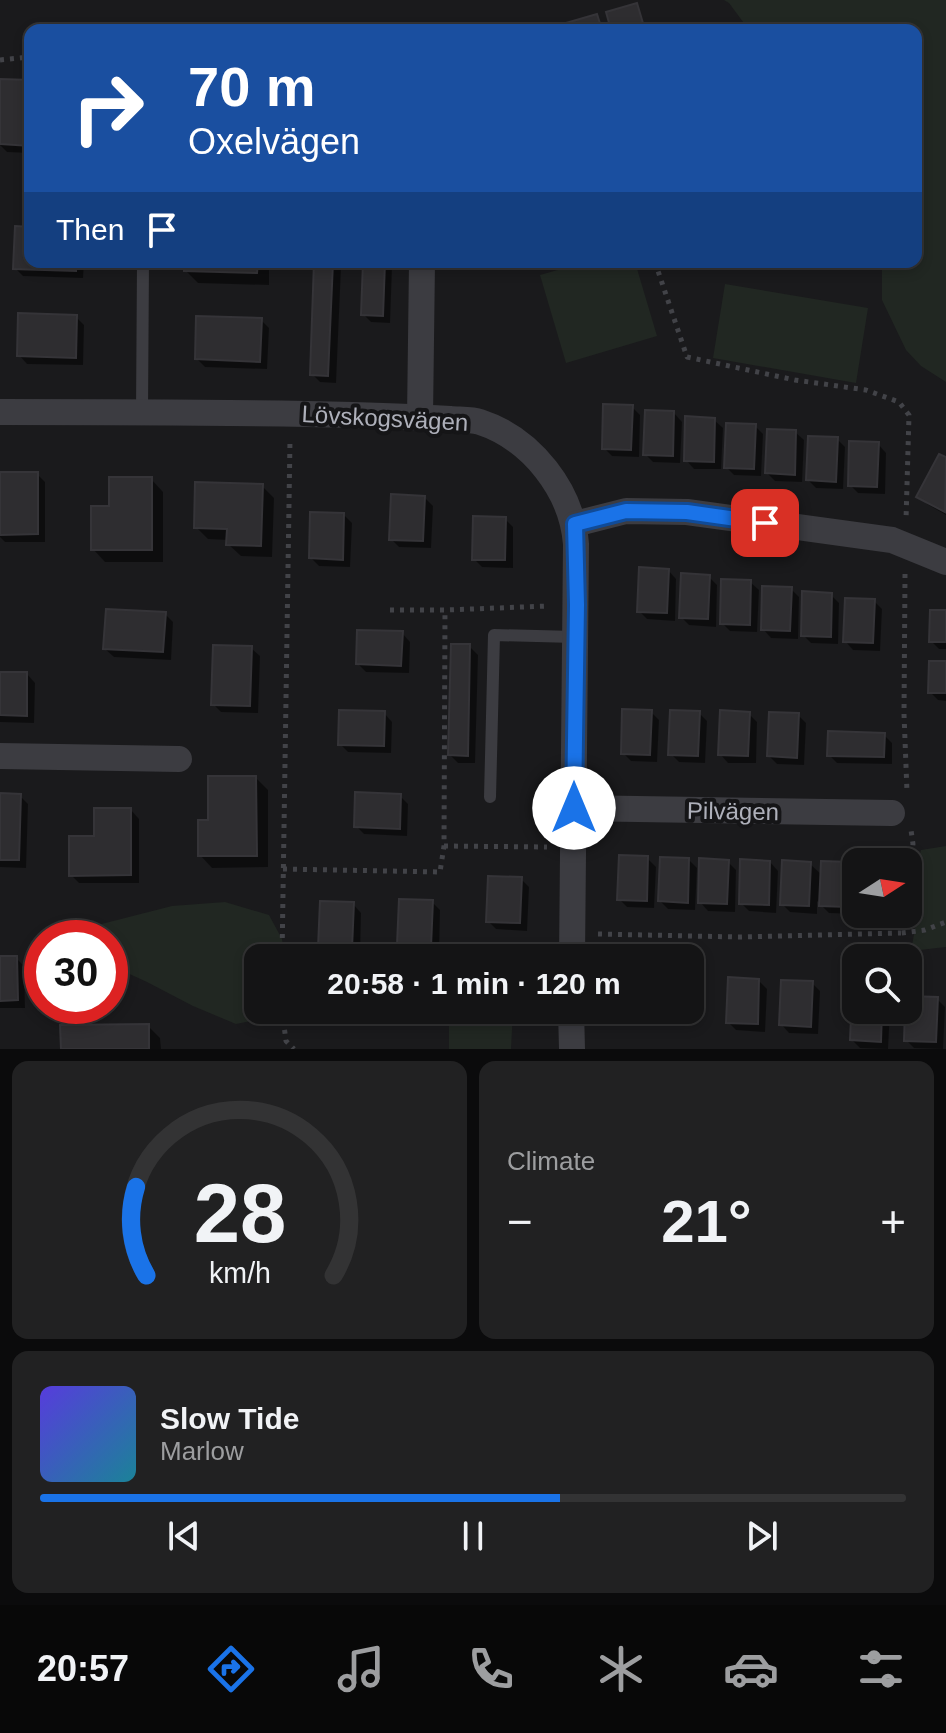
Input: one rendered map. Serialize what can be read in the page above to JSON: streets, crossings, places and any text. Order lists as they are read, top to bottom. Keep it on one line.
{"streets":{"street":["Lövskogsvägen","Pilvägen"]},"crossings":[["Lövskogsvägen","Pilvägen"]],"north":"right","page":{"turn":["70 m","Oxelvägen"],"then":"Then","limit":"30","trip":"20:58 · 1 min · 120 m","tile":"Climate","heat":["−","21°","+"],"song":["Slow Tide","Marlow"],"tabs":"20:57","gauge":["28","km/h"]}}
